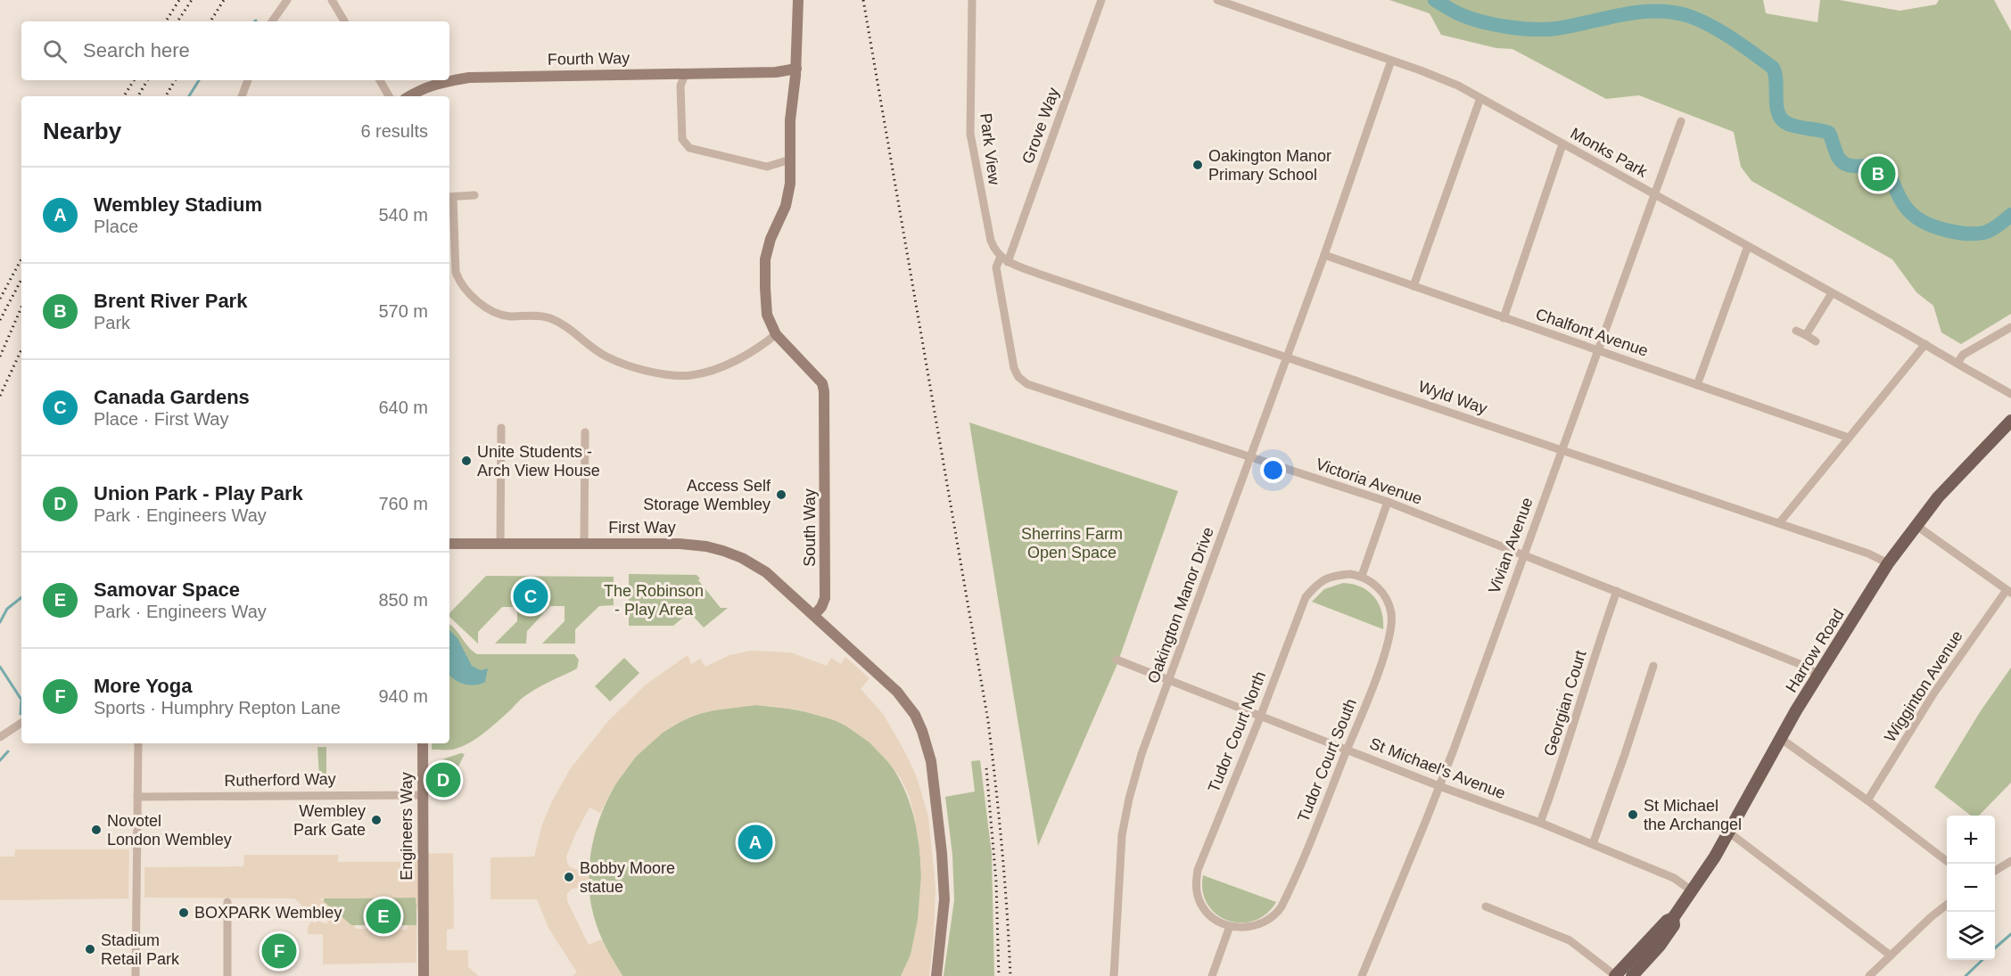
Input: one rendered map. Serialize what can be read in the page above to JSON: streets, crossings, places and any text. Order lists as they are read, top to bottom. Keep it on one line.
{"streets":{"main road":["Fourth Way","First Way","South Way","Harrow Road","Engineers Way"],"street":["Grove Way","Park View","Monks Park","Chalfont Avenue","Wyld Way","Victoria Avenue","Vivian Avenue","Oakington Manor Drive","Wigginton Avenue","Georgian Court","Tudor Court North","Tudor Court South","St Michael's Avenue","Rutherford Way"]},"crossings":[["Fourth Way","South Way"],["Grove Way","Park View"],["Grove Way","Wyld Way"],["Grove Way","Victoria Avenue"],["Park View","Wyld Way"],["Park View","Victoria Avenue"],["Monks Park","Vivian Avenue"],["Monks Park","Oakington Manor Drive"],["Chalfont Avenue","Vivian Avenue"],["Chalfont Avenue","Oakington Manor Drive"],["Wyld Way","Victoria Avenue"],["Wyld Way","Vivian Avenue"],["Wyld Way","Oakington Manor Drive"],["Wyld Way","Harrow Road"],["Victoria Avenue","Vivian Avenue"],["Victoria Avenue","Oakington Manor Drive"],["Victoria Avenue","Harrow Road"],["Victoria Avenue","Georgian Court"],["First Way","South Way"],["Vivian Avenue","St Michael's Avenue"],["Oakington Manor Drive","St Michael's Avenue"],["Harrow Road","St Michael's Avenue"],["Georgian Court","St Michael's Avenue"],["Tudor Court North","Tudor Court South"],["Tudor Court North","St Michael's Avenue"],["Tudor Court South","St Michael's Avenue"],["Rutherford Way","Engineers Way"]],"parks":["Sherrins Farm Open Space","The Robinson - Play Area"],"places":["Oakington Manor Primary School","Unite Students - Arch View House","Access Self Storage Wembley","St Michael the Archangel","Wembley Park Gate","Novotel London Wembley","Bobby Moore statue","BOXPARK Wembley","Stadium Retail Park"],"page":{"search":"Search here","heading":["Nearby","6 results"],"pins":["B","C","D","A","E","F"],"list":[{"mark":"A","name":"Wembley Stadium","note":"Place","value":"540 m"},{"mark":"B","name":"Brent River Park","note":"Park","value":"570 m"},{"mark":"C","name":"Canada Gardens","note":"Place · First Way","value":"640 m"},{"mark":"D","name":"Union Park - Play Park","note":"Park · Engineers Way","value":"760 m"},{"mark":"E","name":"Samovar Space","note":"Park · Engineers Way","value":"850 m"},{"mark":"F","name":"More Yoga","note":"Sports · Humphry Repton Lane","value":"940 m"}],"map_buttons":["+","−"]}}
